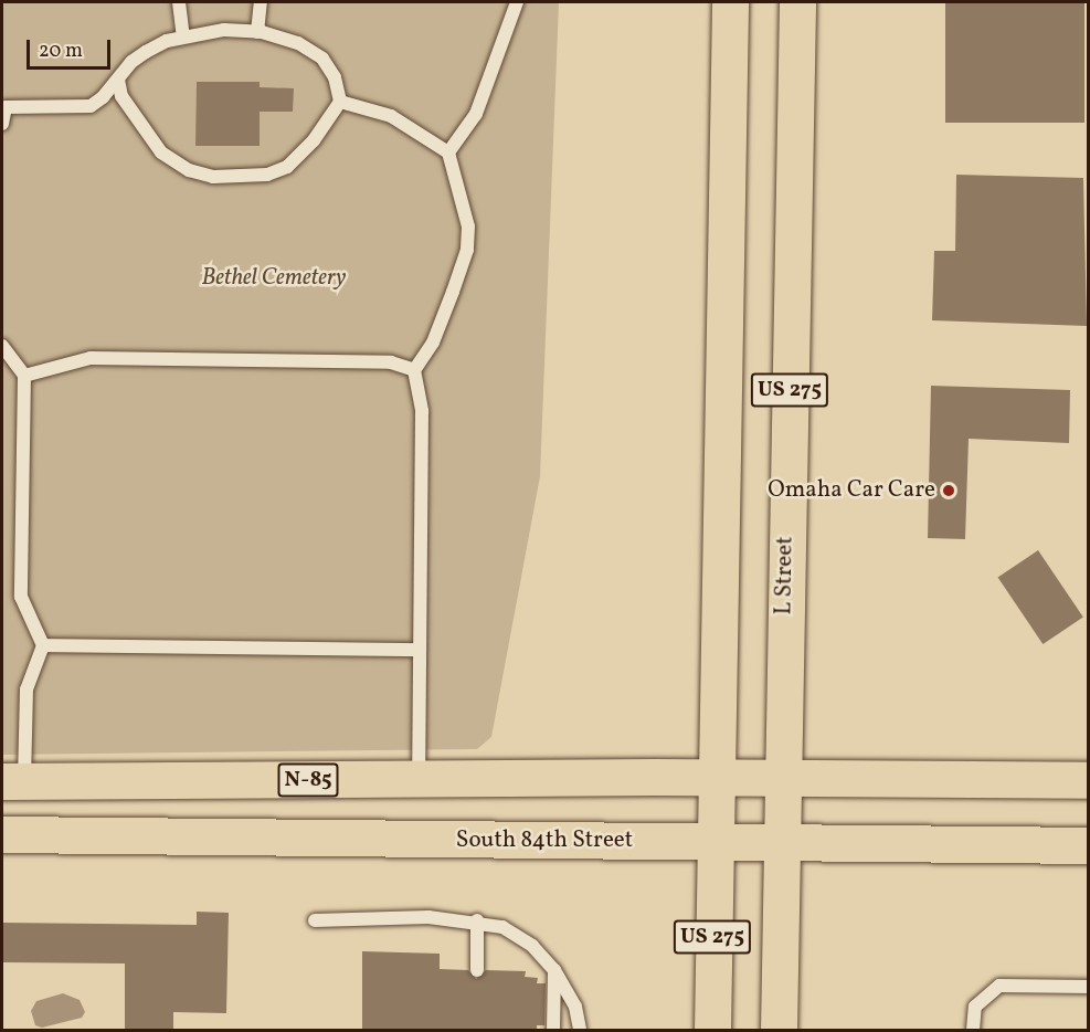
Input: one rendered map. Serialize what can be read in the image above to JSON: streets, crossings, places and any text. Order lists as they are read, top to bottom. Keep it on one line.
{"streets":{"main road":["US 275","L Street","N-85","South 84th Street"]},"crossings":[["US 275","N-85"],["US 275","South 84th Street"],["L Street","N-85"],["L Street","South 84th Street"]],"parks":["Bethel Cemetery"],"places":["Omaha Car Care"],"scale_bar":"20 m"}
